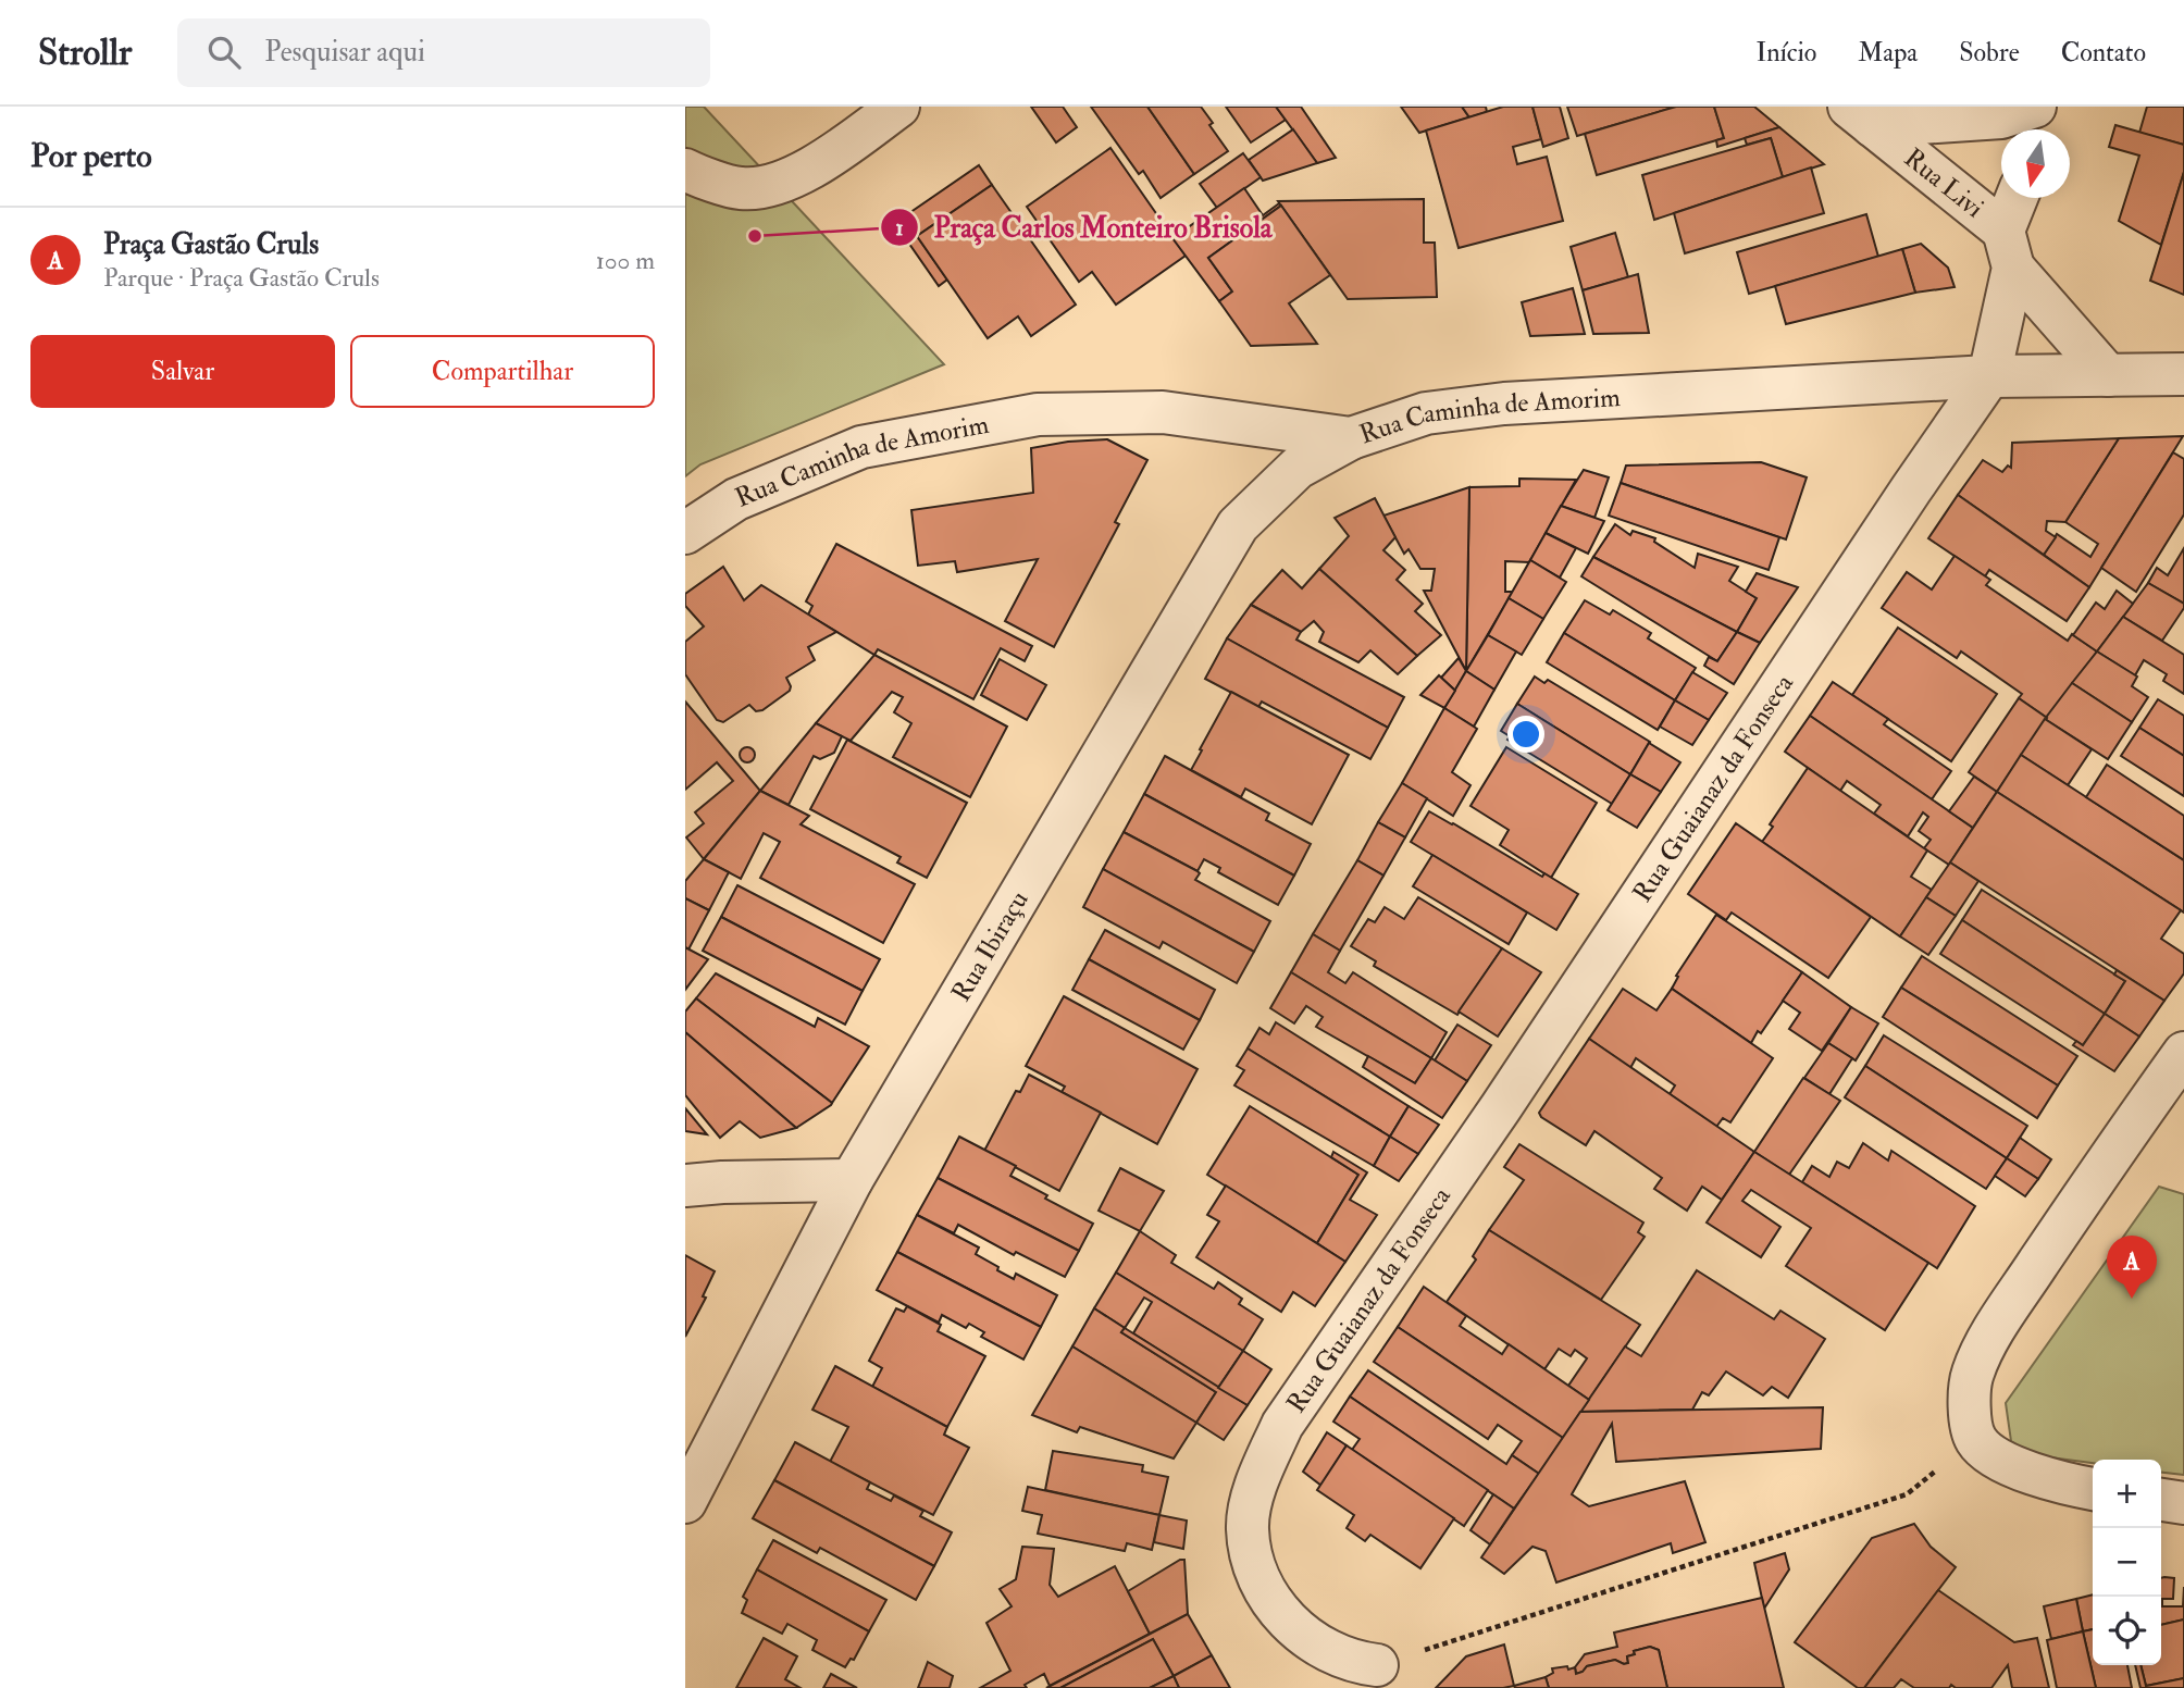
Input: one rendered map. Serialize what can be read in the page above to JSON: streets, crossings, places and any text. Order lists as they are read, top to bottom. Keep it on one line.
{"streets":{"street":["Rua Livi","Rua Caminha de Amorim","Rua Guaianaz da Fonseca","Rua Ibiraçu"]},"crossings":[["Rua Livi","Rua Caminha de Amorim"],["Rua Caminha de Amorim","Rua Guaianaz da Fonseca"],["Rua Caminha de Amorim","Rua Ibiraçu"]],"places":["Praça Carlos Monteiro Brisola"],"north":"bottom","page":{"header":"Strollr","search":"Pesquisar aqui","nav":["Início","Mapa","Sobre","Contato"],"heading":"Por perto","list":[{"mark":"A","name":"Praça Gastão Cruls","note":"Parque · Praça Gastão Cruls","value":"100 m"}],"buttons":["Salvar","Compartilhar"],"pins":"A","map_buttons":["+","−"]}}
